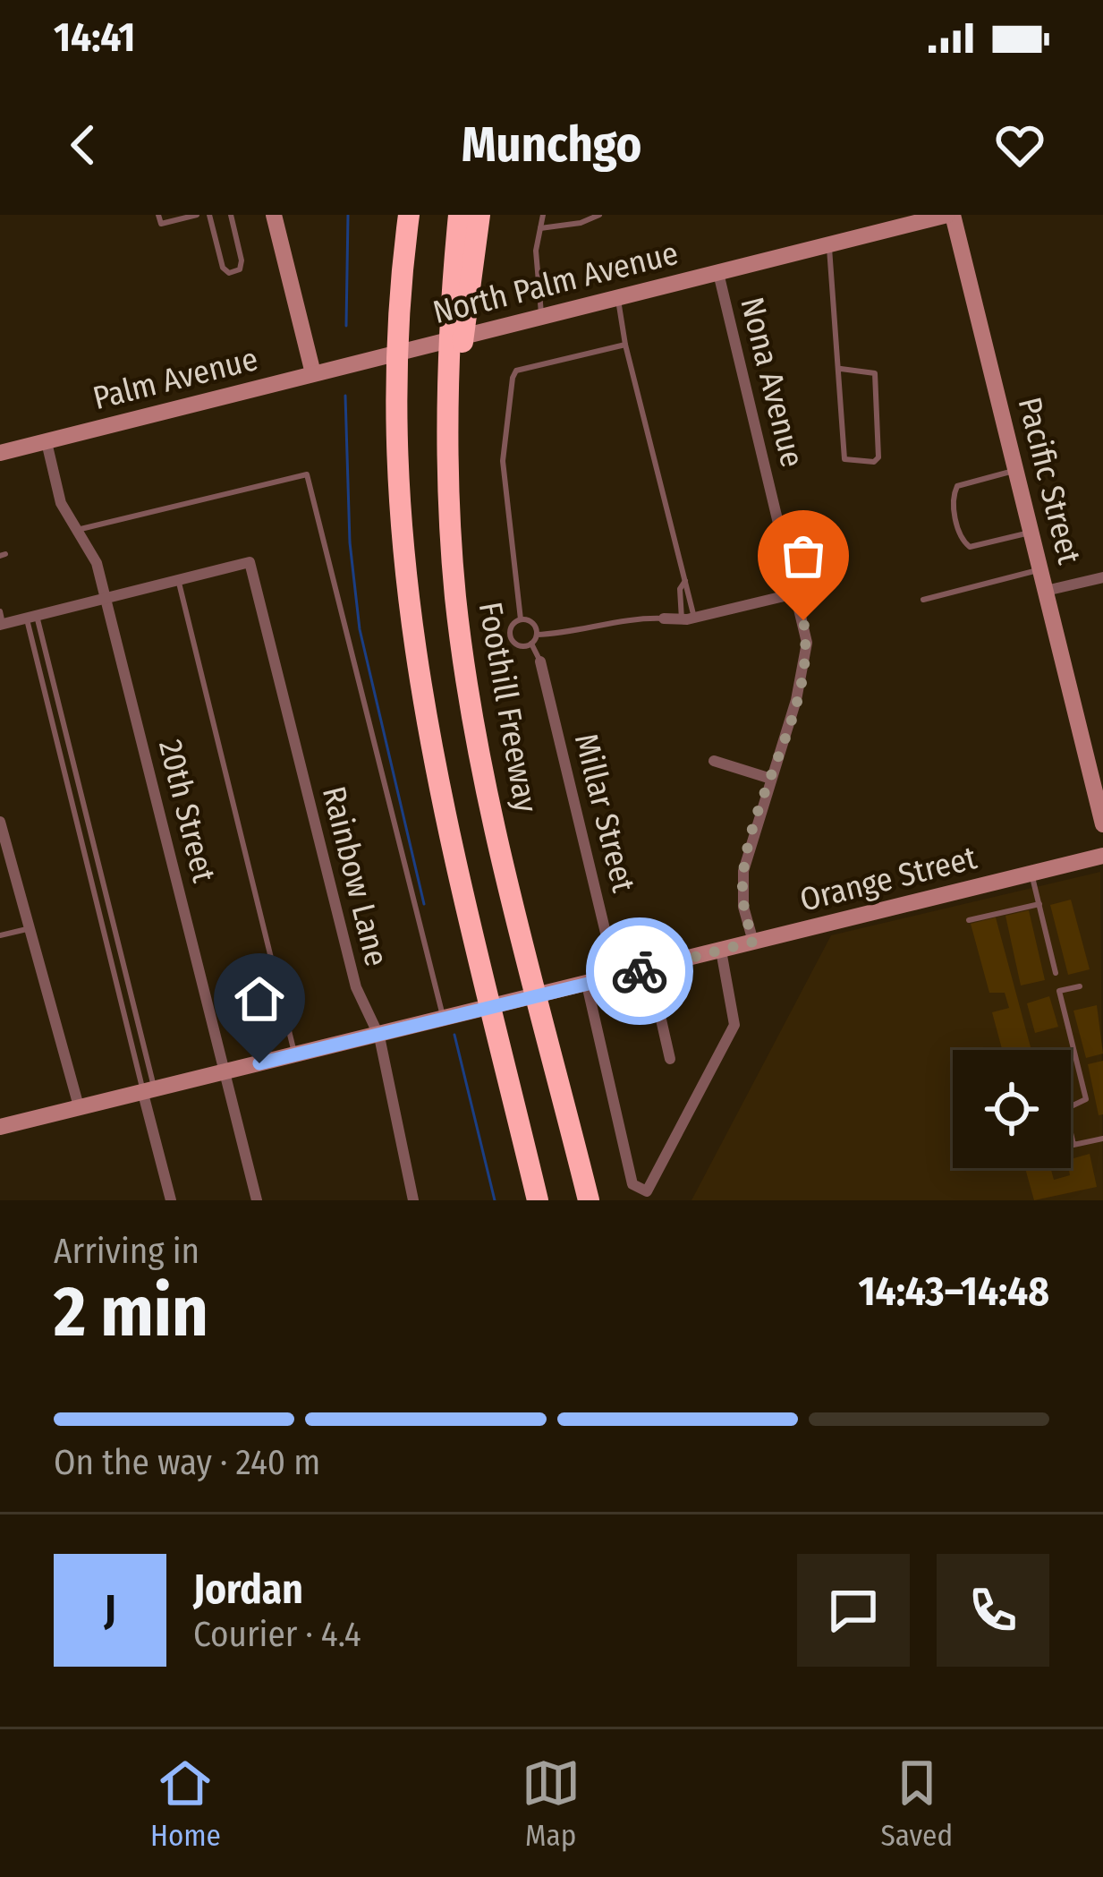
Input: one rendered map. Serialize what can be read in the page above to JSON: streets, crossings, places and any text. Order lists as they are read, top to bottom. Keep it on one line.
{"streets":{"highway":["Foothill Freeway"],"street":["North Palm Avenue","Palm Avenue","Nona Avenue","Pacific Street","20th Street","Millar Street","Rainbow Lane","Orange Street"]},"crossings":[["North Palm Avenue","Palm Avenue"],["North Palm Avenue","Nona Avenue"],["North Palm Avenue","Pacific Street"],["Palm Avenue","20th Street"],["Nona Avenue","Orange Street"],["20th Street","Orange Street"],["Millar Street","Orange Street"],["Rainbow Lane","Orange Street"]],"page":{"status":"14:41","header":"Munchgo","heading":["2 min","Arriving in","14:43–14:48"],"panel":["Jordan","Courier · 4.4"],"bar":"On the way · 240 m","round":"J","tabs":["Home","Map","Saved"]}}
